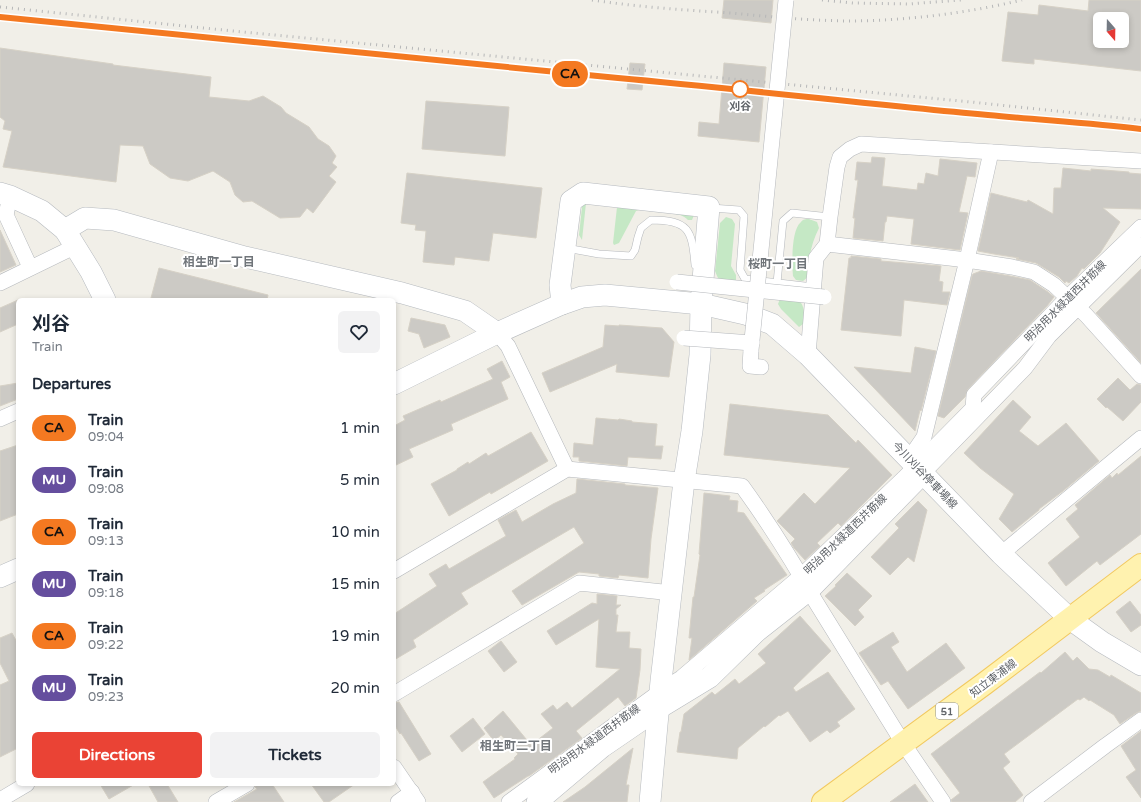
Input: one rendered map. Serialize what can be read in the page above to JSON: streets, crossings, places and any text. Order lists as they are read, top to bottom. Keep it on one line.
{"streets":{"main road":["知立東浦線","51"],"street":["明治用水緑道西井筋線","今川刈谷停車場線"]},"crossings":[["今川刈谷停車場線","知立東浦線"]],"districts":["相生町一丁目","桜町一丁目","相生町二丁目"],"places":["刈谷"],"north":"bottom","page":{"on_map":"CA","heading":[["刈谷","Train"],"Departures"],"list":[{"mark":"CA","name":"Train","note":"09:04","value":"1 min"},{"mark":"MU","name":"Train","note":"09:08","value":"5 min"},{"mark":"CA","name":"Train","note":"09:13","value":"10 min"},{"mark":"MU","name":"Train","note":"09:18","value":"15 min"},{"mark":"CA","name":"Train","note":"09:22","value":"19 min"},{"mark":"MU","name":"Train","note":"09:23","value":"20 min"}],"buttons":["Directions","Tickets"]}}
